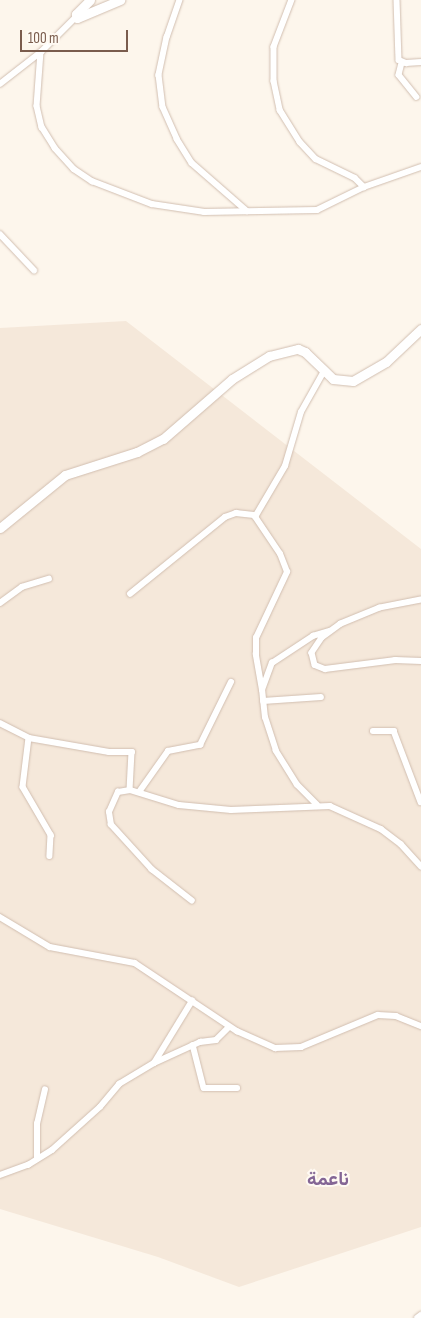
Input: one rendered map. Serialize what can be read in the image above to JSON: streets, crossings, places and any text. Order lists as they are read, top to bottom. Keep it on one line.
{"districts":["ناعمة"],"scale_bar":"100 m"}
